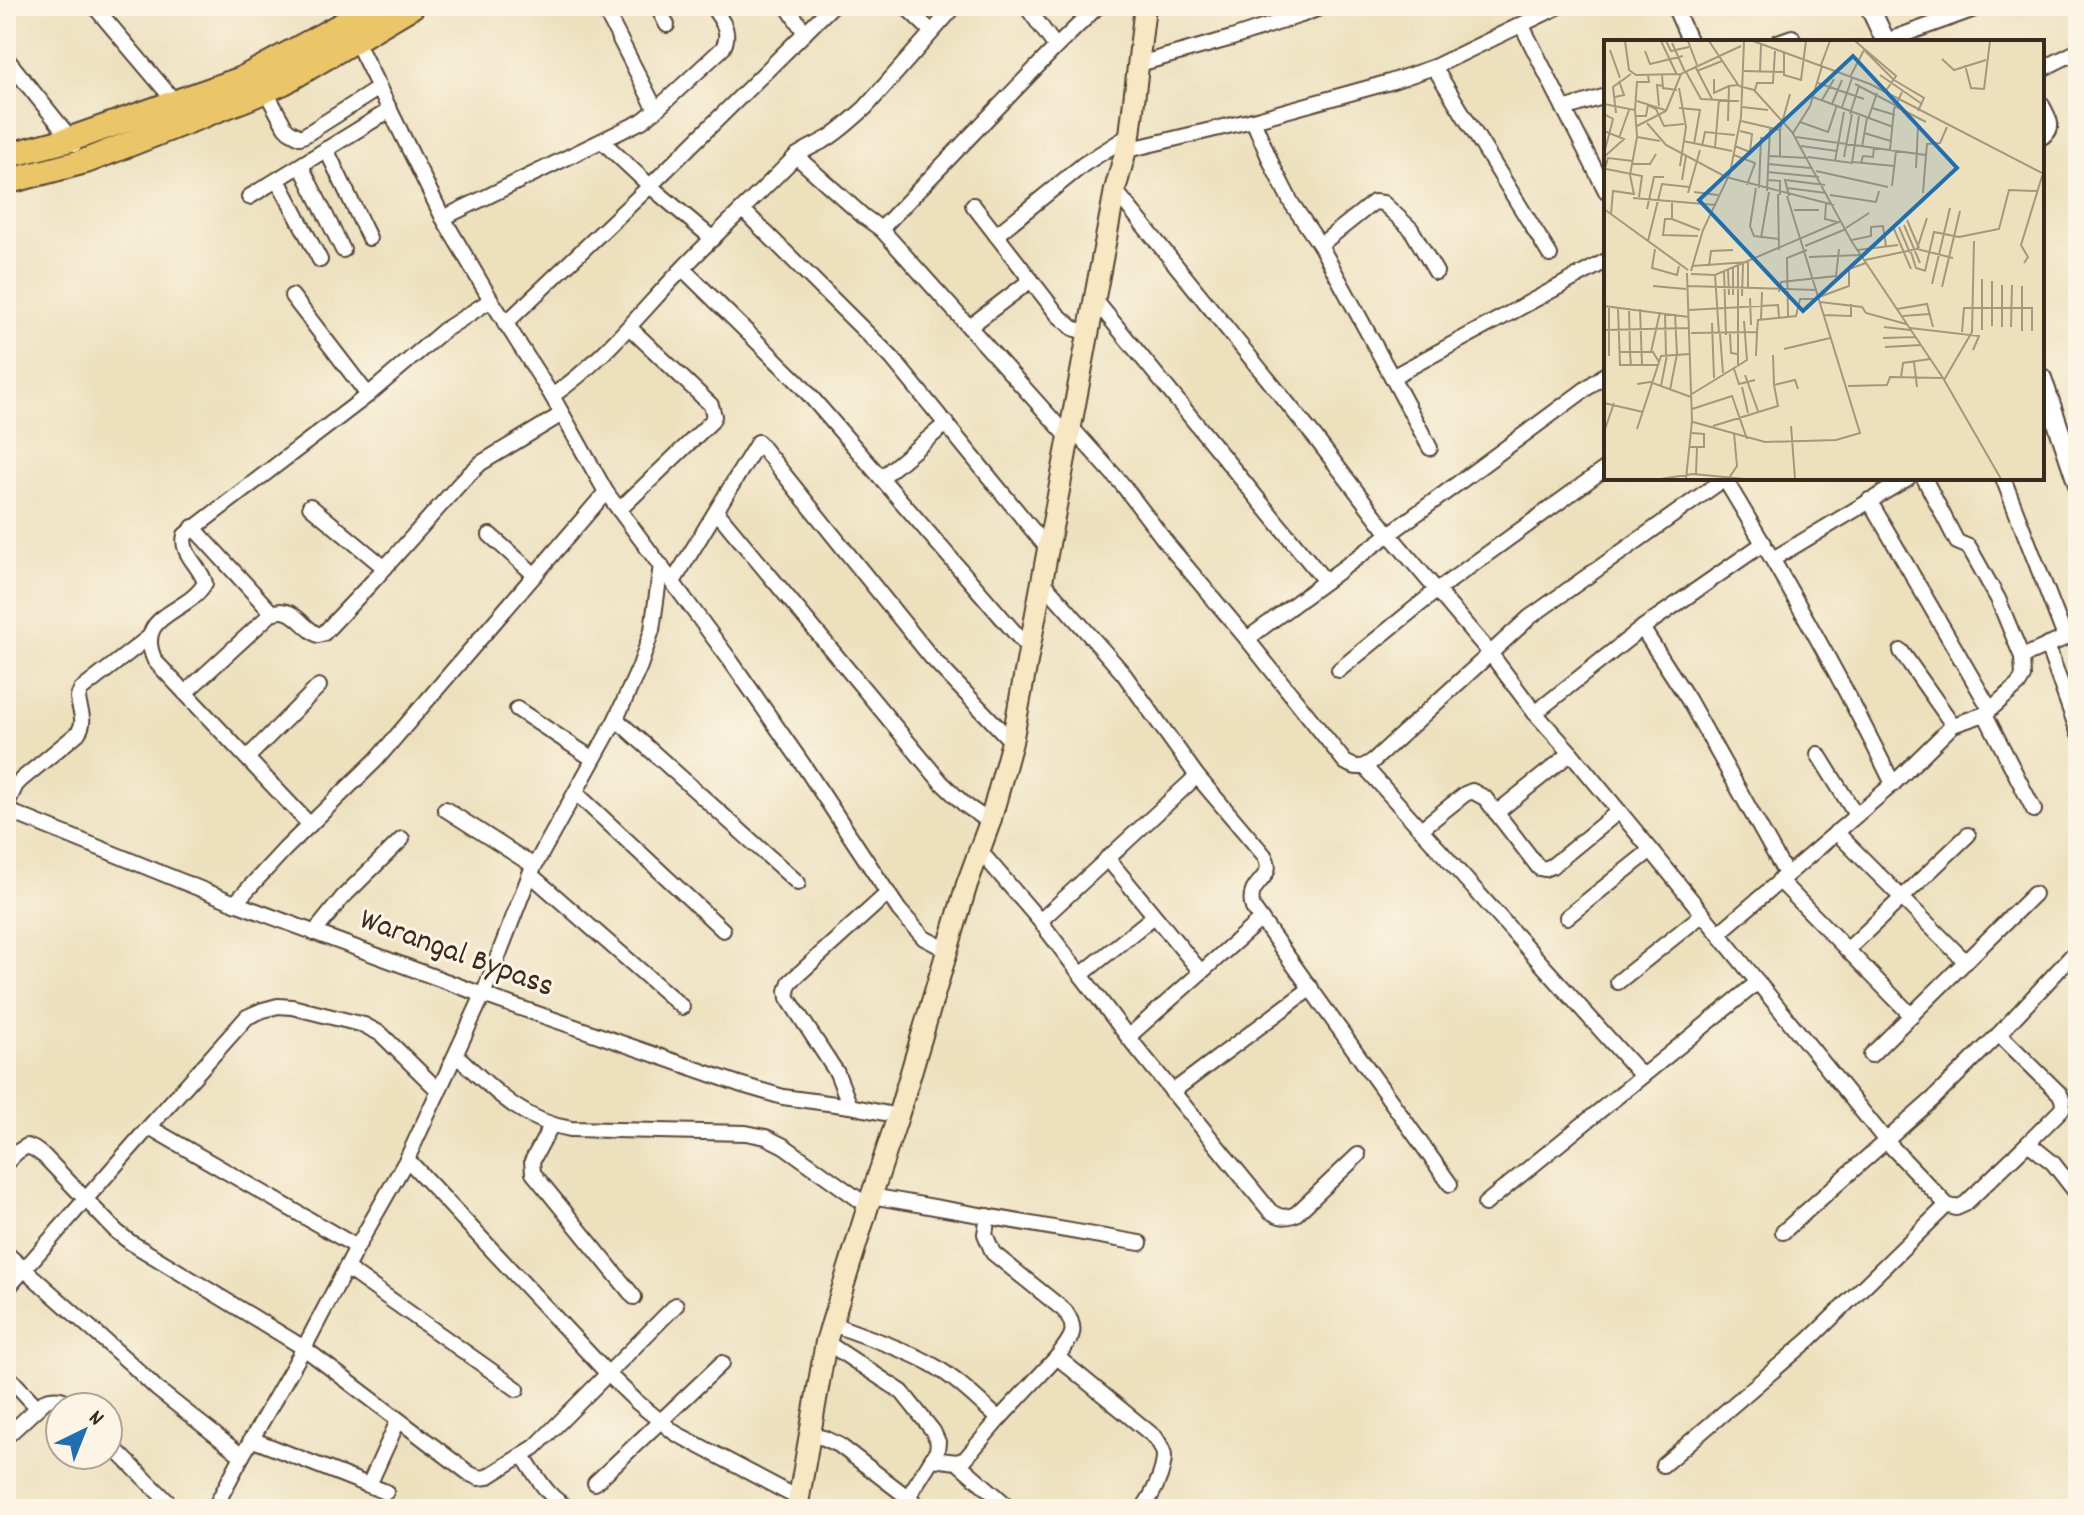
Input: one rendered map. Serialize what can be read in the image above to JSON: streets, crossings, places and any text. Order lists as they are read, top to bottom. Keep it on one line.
{"streets":{"street":["Warangal Bypass"]},"north":"top right"}
